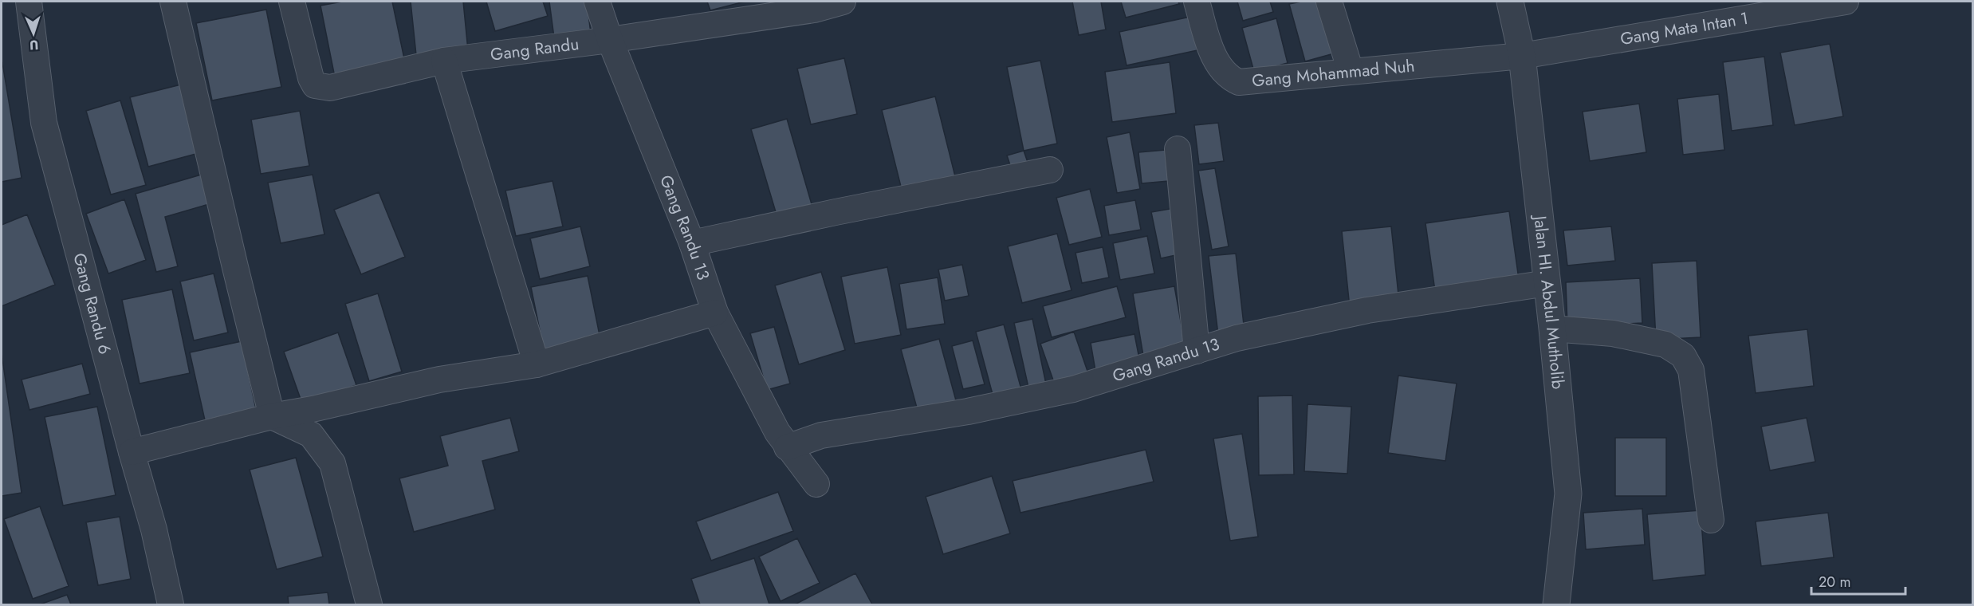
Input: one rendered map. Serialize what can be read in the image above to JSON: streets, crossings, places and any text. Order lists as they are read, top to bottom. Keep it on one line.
{"streets":{"street":["Gang Mata Intan 1","Gang Randu","Gang Mohammad Nuh","Gang Randu 13","Jalan HI. Abdul Mutholib","Gang Randu 6"]},"crossings":[["Gang Mata Intan 1","Gang Mohammad Nuh"],["Gang Mata Intan 1","Jalan HI. Abdul Mutholib"],["Gang Randu","Gang Randu 13"],["Gang Mohammad Nuh","Jalan HI. Abdul Mutholib"],["Gang Randu 13","Jalan HI. Abdul Mutholib"]],"scale_bar":"20 m","north":"bottom"}
